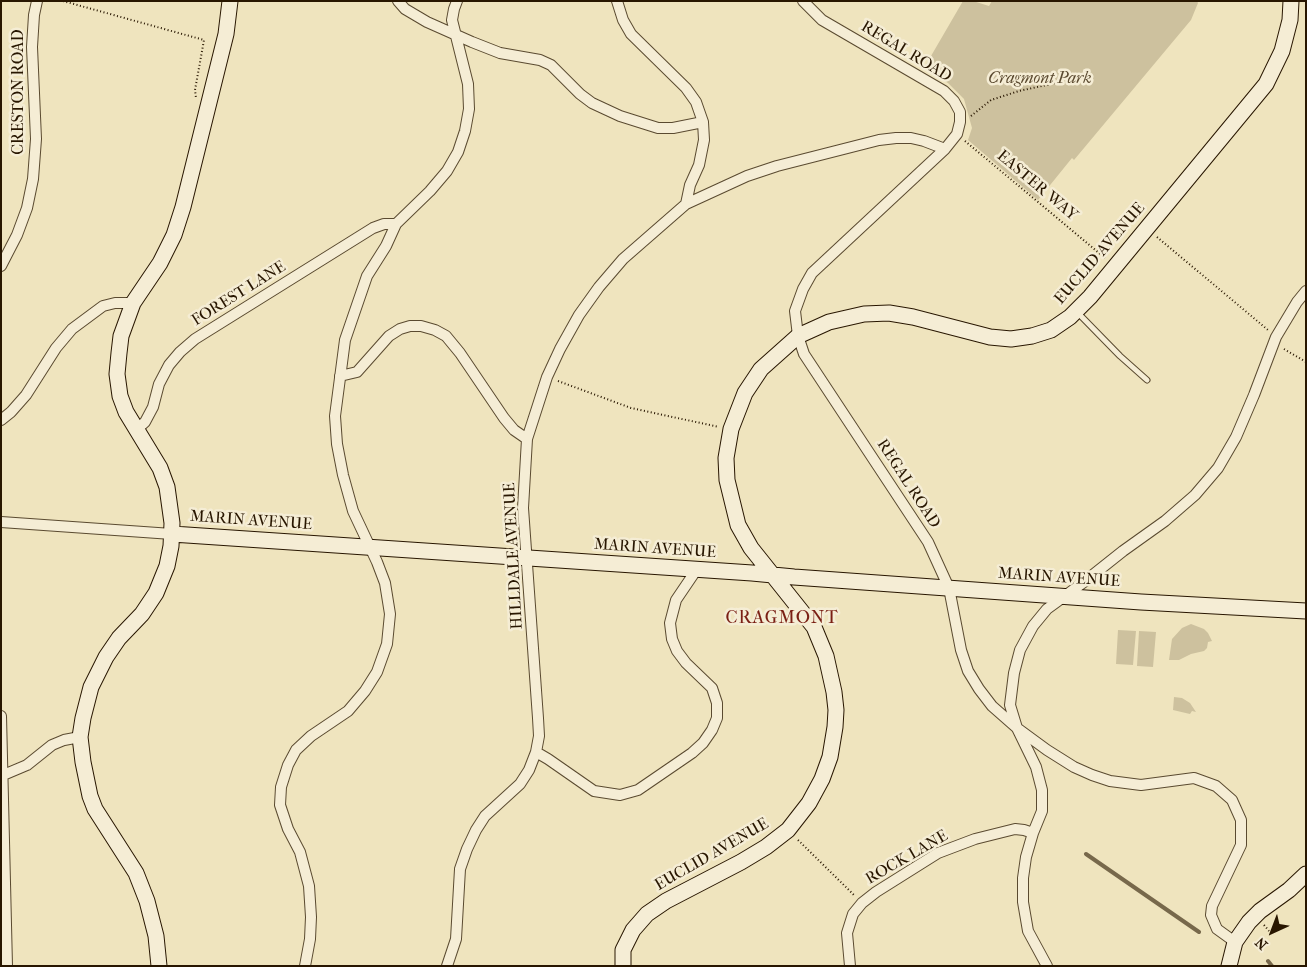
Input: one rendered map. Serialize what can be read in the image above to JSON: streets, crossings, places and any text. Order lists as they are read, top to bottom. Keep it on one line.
{"streets":{"street":["REGAL ROAD","CRESTON ROAD","EUCLID AVENUE","FOREST LANE","MARIN AVENUE","HILLDALE AVENUE","ROCK LANE"],"path":["EASTER WAY"]},"crossings":[["REGAL ROAD","EASTER WAY"],["REGAL ROAD","EUCLID AVENUE"],["REGAL ROAD","MARIN AVENUE"],["REGAL ROAD","HILLDALE AVENUE"],["EUCLID AVENUE","MARIN AVENUE"],["MARIN AVENUE","HILLDALE AVENUE"]],"districts":["CRAGMONT"],"parks":["Cragmont Park"],"north":"bottom left"}
